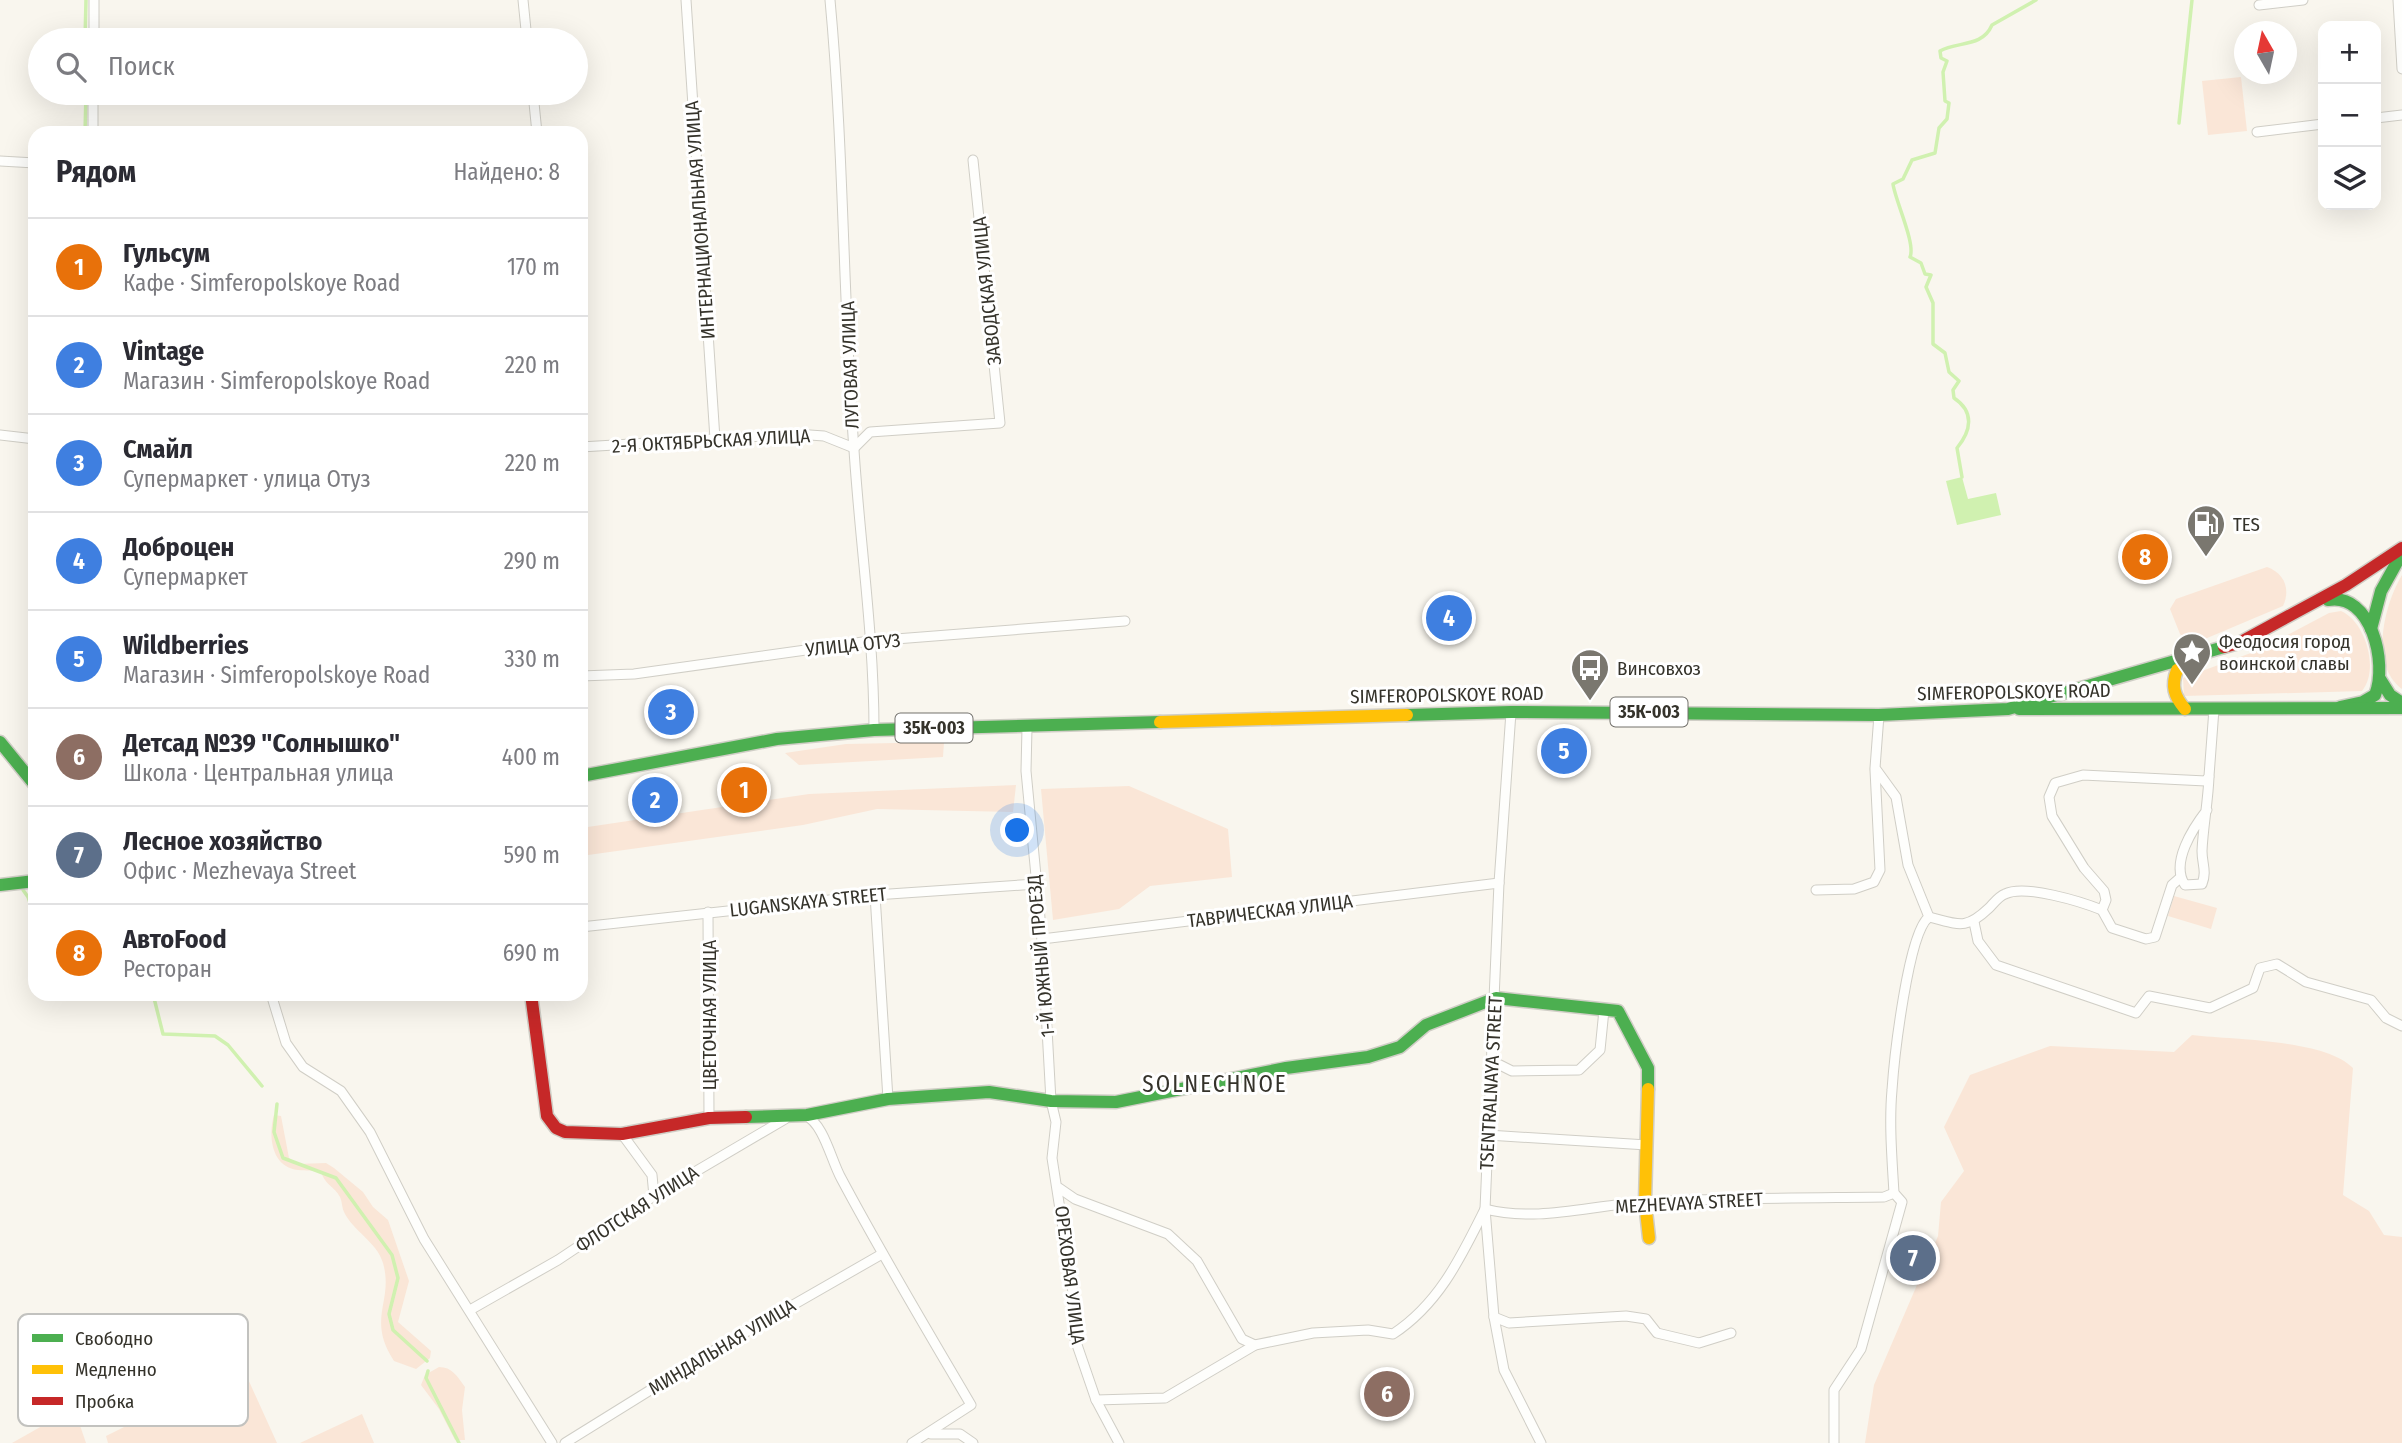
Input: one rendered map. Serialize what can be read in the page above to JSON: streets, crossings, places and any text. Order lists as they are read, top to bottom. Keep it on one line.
{"streets":{"main road":["SIMFEROPOLSKOYE ROAD","35К-003"],"street":["ИНТЕРНАЦИОНАЛЬНАЯ УЛИЦА","ЗАВОДСКАЯ УЛИЦА","ЛУГОВАЯ УЛИЦА","2-Я ОКТЯБРЬСКАЯ УЛИЦА","УЛИЦА ОТУЗ","LUGANSKAYA STREET","ТАВРИЧЕСКАЯ УЛИЦА","1-Й ЮЖНЫЙ ПРОЕЗД","ЦВЕТОЧНАЯ УЛИЦА","TSENTRALNAYA STREET","MEZHEVAYA STREET","ФЛОТСКАЯ УЛИЦА","ОРЕХОВАЯ УЛИЦА","МИНДАЛЬНАЯ УЛИЦА"]},"crossings":[["ИНТЕРНАЦИОНАЛЬНАЯ УЛИЦА","2-Я ОКТЯБРЬСКАЯ УЛИЦА"],["ЗАВОДСКАЯ УЛИЦА","ЛУГОВАЯ УЛИЦА"],["ЗАВОДСКАЯ УЛИЦА","2-Я ОКТЯБРЬСКАЯ УЛИЦА"],["ЛУГОВАЯ УЛИЦА","2-Я ОКТЯБРЬСКАЯ УЛИЦА"],["ЛУГОВАЯ УЛИЦА","УЛИЦА ОТУЗ"],["ЛУГОВАЯ УЛИЦА","SIMFEROPOLSKOYE ROAD"],["SIMFEROPOLSKOYE ROAD","35К-003"],["SIMFEROPOLSKOYE ROAD","1-Й ЮЖНЫЙ ПРОЕЗД"],["SIMFEROPOLSKOYE ROAD","TSENTRALNAYA STREET"],["LUGANSKAYA STREET","1-Й ЮЖНЫЙ ПРОЕЗД"],["LUGANSKAYA STREET","ЦВЕТОЧНАЯ УЛИЦА"],["ТАВРИЧЕСКАЯ УЛИЦА","1-Й ЮЖНЫЙ ПРОЕЗД"],["ТАВРИЧЕСКАЯ УЛИЦА","TSENTRALNAYA STREET"],["1-Й ЮЖНЫЙ ПРОЕЗД","ОРЕХОВАЯ УЛИЦА"],["TSENTRALNAYA STREET","MEZHEVAYA STREET"]],"districts":["SOLNECHNOE"],"places":{"fuel station":["TES"],"place":["Феодосия город воинской славы"],"bus stop":["Винсовхоз"]},"legend":["Свободно","Медленно","Пробка"],"north":"top","page":{"map_buttons":["+","−"],"search":"Поиск","heading":["Рядом","Найдено: 8"],"list":[{"mark":"1","name":"Гульсум","note":"Кафе · Simferopolskoye Road","value":"170 m"},{"mark":"2","name":"Vintage","note":"Магазин · Simferopolskoye Road","value":"220 m"},{"mark":"3","name":"Смайл","note":"Супермаркет · улица Отуз","value":"220 m"},{"mark":"4","name":"Доброцен","note":"Супермаркет","value":"290 m"},{"mark":"5","name":"Wildberries","note":"Магазин · Simferopolskoye Road","value":"330 m"},{"mark":"6","name":"Детсад №39 \"Солнышко\"","note":"Школа · Центральная улица","value":"400 m"},{"mark":"7","name":"Лесное хозяйство","note":"Офис · Mezhevaya Street","value":"590 m"},{"mark":"8","name":"АвтоFood","note":"Ресторан","value":"690 m"}],"pins":["8","4","3","5","1","2","7","6"]}}
